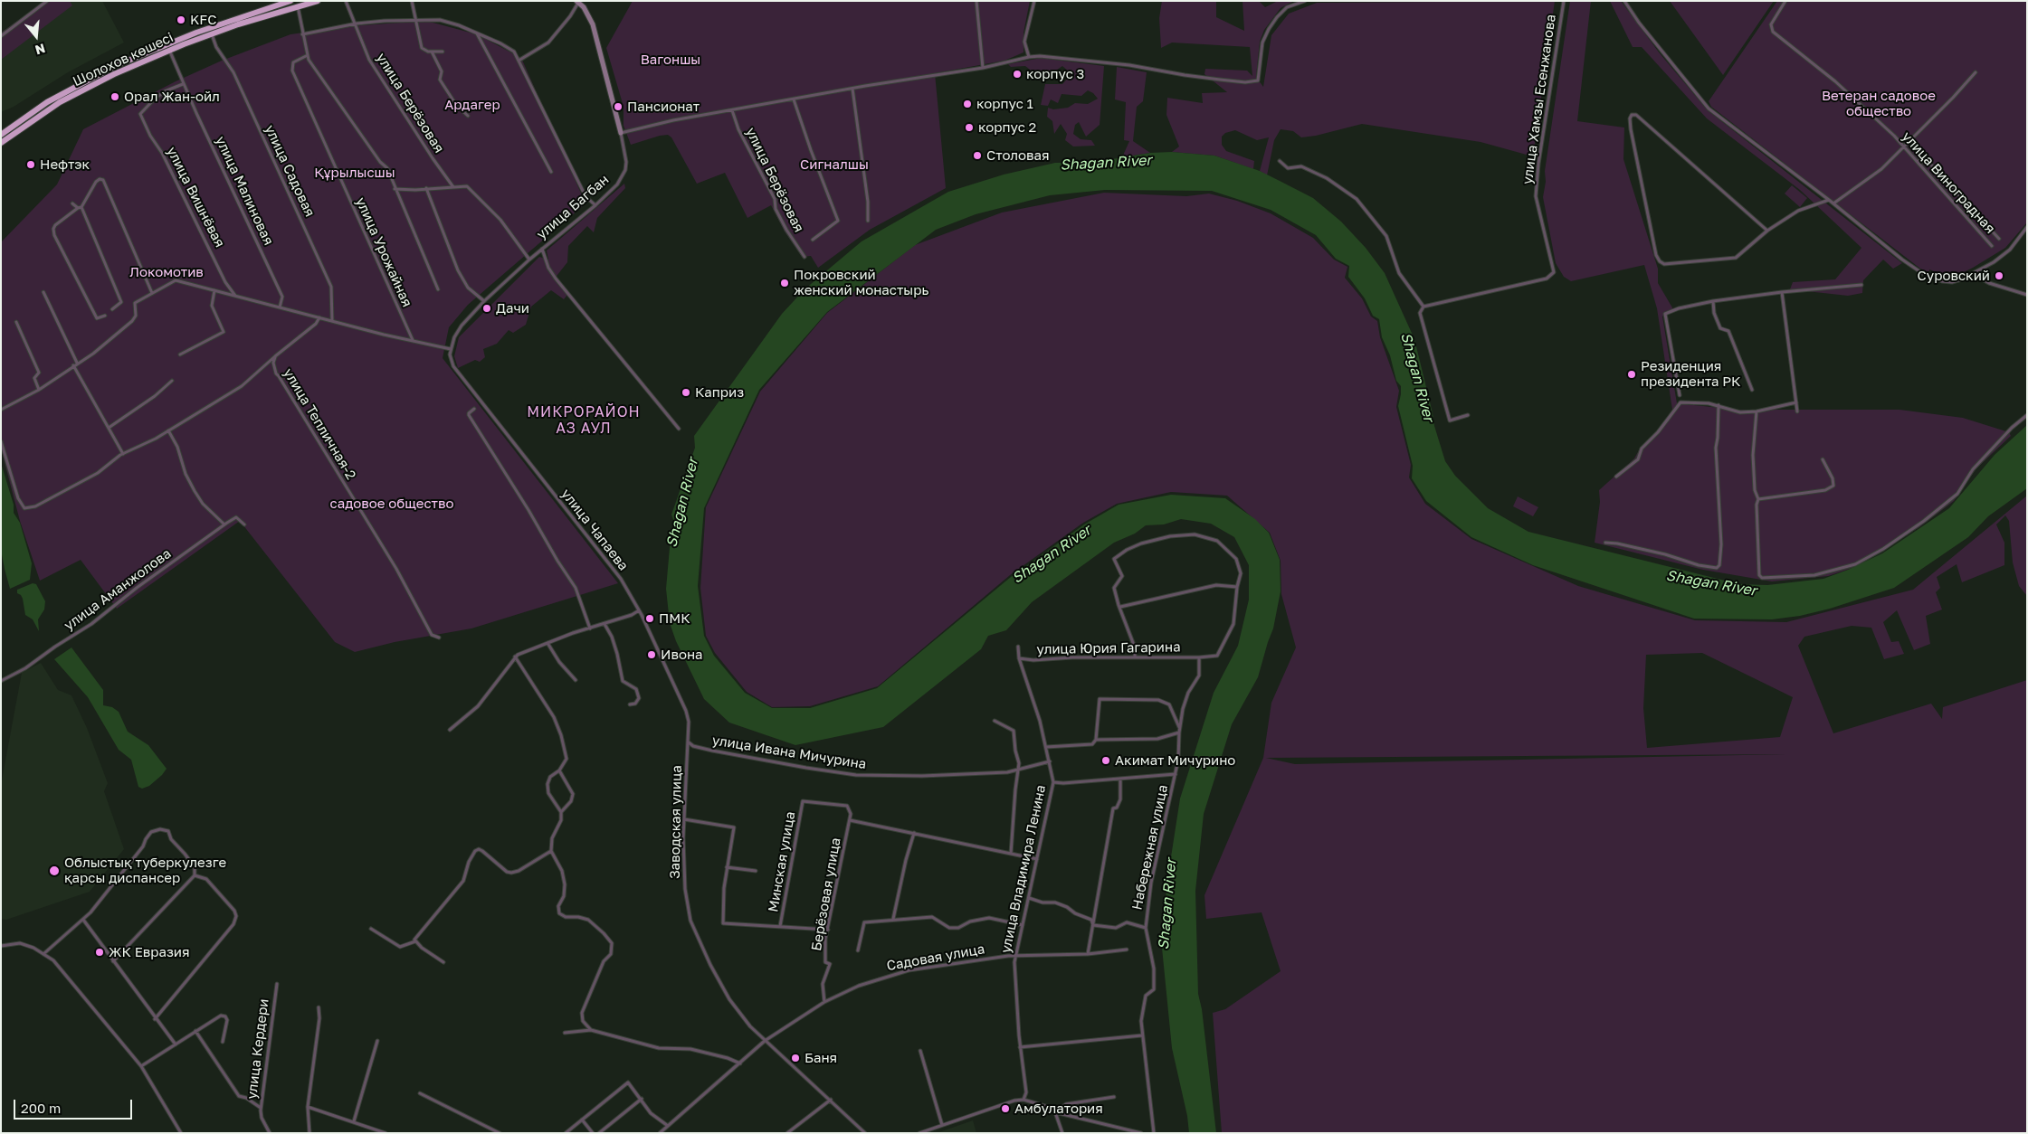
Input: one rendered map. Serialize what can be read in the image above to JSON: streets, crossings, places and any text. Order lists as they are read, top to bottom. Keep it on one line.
{"streets":{"highway":["Шолохов көшесі"],"street":["улица Хамзы Есенжанова","улица Берёзовая","улица Садовая","улица Виноградная","улица Малиновая","улица Вишнёвая","улица Багбан","улица Урожайная","улица Тепличная-2","улица Чапаева","улица Аманжолова","улица Юрия Гагарина","улица Ивана Мичурина","Заводская улица","Набережная улица","Минская улица","улица Владимира Ленина","Берёзовая улица","Садовая улица","улица Кердери"]},"crossings":[["Шолохов көшесі","улица Садовая"],["Шолохов көшесі","улица Малиновая"],["улица Малиновая","улица Вишнёвая"],["улица Багбан","улица Чапаева"],["улица Чапаева","улица Ивана Мичурина"],["улица Чапаева","Заводская улица"],["улица Юрия Гагарина","Набережная улица"],["улица Юрия Гагарина","улица Владимира Ленина"],["улица Ивана Мичурина","Заводская улица"],["улица Ивана Мичурина","улица Владимира Ленина"],["Заводская улица","Садовая улица"],["Минская улица","Берёзовая улица"],["улица Владимира Ленина","Садовая улица"],["Берёзовая улица","Садовая улица"]],"districts":["МИКРОРАЙОН АЗ АУЛ"],"water":["Shagan River"],"parks":["Вагоншы","Ветеран садовое общество","Ардагер","Сигналшы","Құрылысшы","Локомотив","садовое общество"],"places":["KFC","корпус 3","Орал Жан-ойл","корпус 1","Пансионат","корпус 2","Столовая","Нефтэк","Суровский","Покровский женский монастырь","Дачи","Резиденция президента РК","Каприз","ПМК","Ивона","Акимат Мичурино","Облыстық туберкулезге қарсы диспансер","ЖК Евразия","Баня","Амбулатория"],"scale_bar":"200 m","north":"bottom"}
